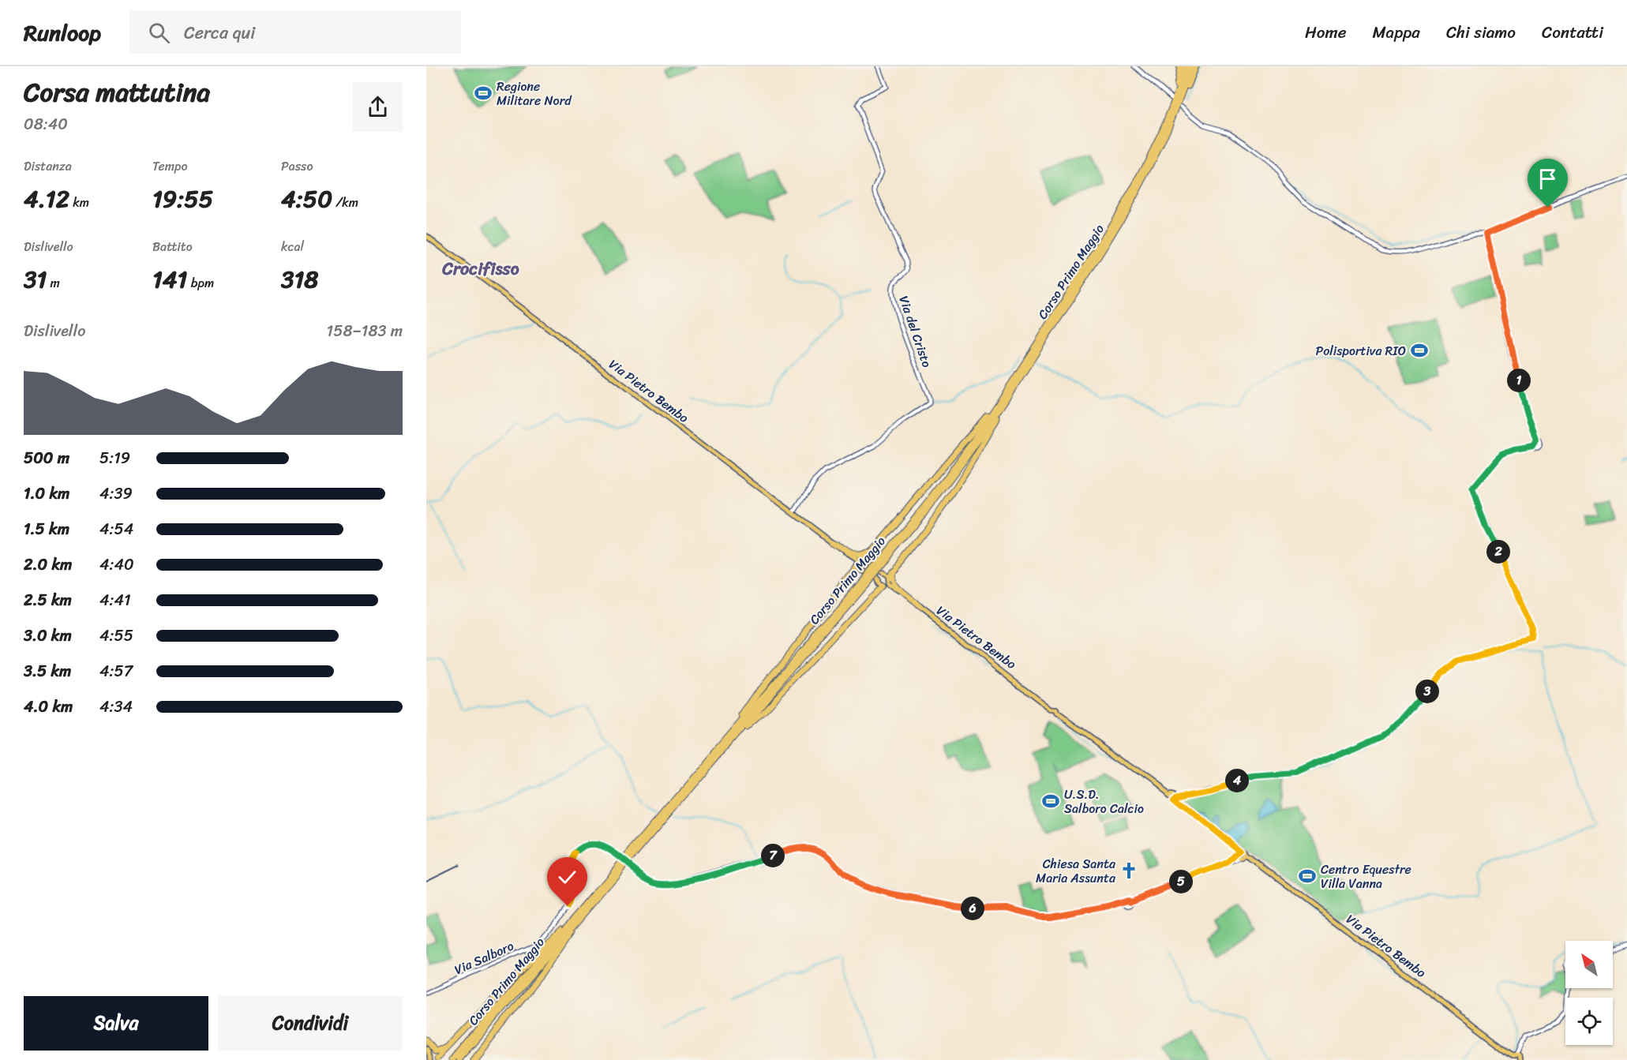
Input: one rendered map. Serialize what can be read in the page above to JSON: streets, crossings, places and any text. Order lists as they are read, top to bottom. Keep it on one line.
{"streets":{"highway":["Corso Primo Maggio"],"main road":["Via Pietro Bembo"],"street":["Via del Cristo","Via Salboro"]},"crossings":[["Via del Cristo","Via Pietro Bembo"],["Via Pietro Bembo","Via Salboro"]],"districts":["Crocifisso"],"places":{"sports":["Regione Militare Nord","Polisportiva RIO","U.S.D. Salboro Calcio","Centro Equestre Villa Vanna"],"church":["Chiesa Santa Maria Assunta"]},"north":"top left","page":{"header":"Runloop","search":"Cerca qui","nav":["Home","Mappa","Chi siamo","Contatti"],"heading":["Corsa mattutina","08:40"],"stats":[["Distanza","4.12 km"],["Tempo","19:55"],["Passo","4:50 /km"],["Dislivello","31 m"],["Battito","141 bpm"],["kcal","318"]],"chart":["Dislivello","158–183 m"],"pins":["1","2","3","4","7","5","6"],"list":[{"name":"500 m","note":"5:19"},{"name":"1.0 km","note":"4:39"},{"name":"1.5 km","note":"4:54"},{"name":"2.0 km","note":"4:40"},{"name":"2.5 km","note":"4:41"},{"name":"3.0 km","note":"4:55"},{"name":"3.5 km","note":"4:57"},{"name":"4.0 km","note":"4:34"}],"buttons":["Salva","Condividi"]}}
